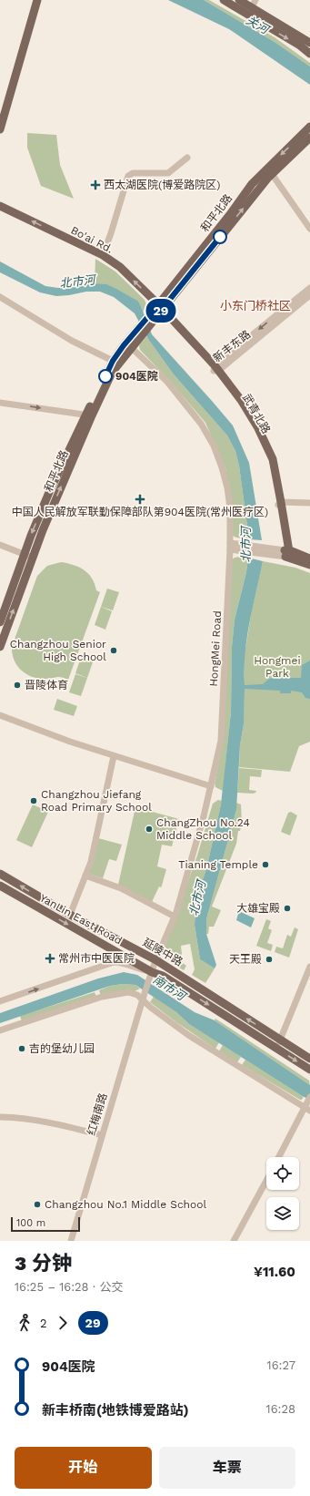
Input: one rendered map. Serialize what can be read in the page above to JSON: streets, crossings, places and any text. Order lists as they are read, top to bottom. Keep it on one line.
{"streets":{"main road":["和平北路","Bo'ai Rd.","武青北路","YanLin East Road","延陵中路"],"street":["新丰东路","HongMei Road","红梅南路"]},"crossings":[["和平北路","Bo'ai Rd."],["和平北路","武青北路"],["和平北路","HongMei Road"],["Bo'ai Rd.","武青北路"],["新丰东路","武青北路"],["HongMei Road","YanLin East Road"],["HongMei Road","延陵中路"],["HongMei Road","红梅南路"],["YanLin East Road","延陵中路"],["YanLin East Road","红梅南路"],["延陵中路","红梅南路"]],"one_way":["Bo'ai Rd.","YanLin East Road"],"districts":["小东门桥社区"],"water":["关河","北市河","南市河"],"parks":["Hongmei Park"],"places":{"health":["西太湖医院(博爱路院区)","中国人民解放军联勤保障部队第904医院(常州医疗区)","常州市中医医院"],"other":["904医院","Changzhou Senior High School","晋陵体育","Changzhou Jiefang Road Primary School","ChangZhou No.24 Middle School","Tianing Temple","大雄宝殿","天王殿","吉的堡幼儿园","Changzhou No.1 Middle School"]},"lines":["bus line 29"],"scale_bar":"100 m","page":{"on_map":"29","scale":"100 m","heading":["3 分钟","16:25 – 16:28 · 公交","¥11.60"],"legs":["2","29"],"list":[{"name":"904医院","value":"16:27"},{"name":"新丰桥南(地铁博爱路站)","value":"16:28"}],"buttons":["开始","车票"]}}
